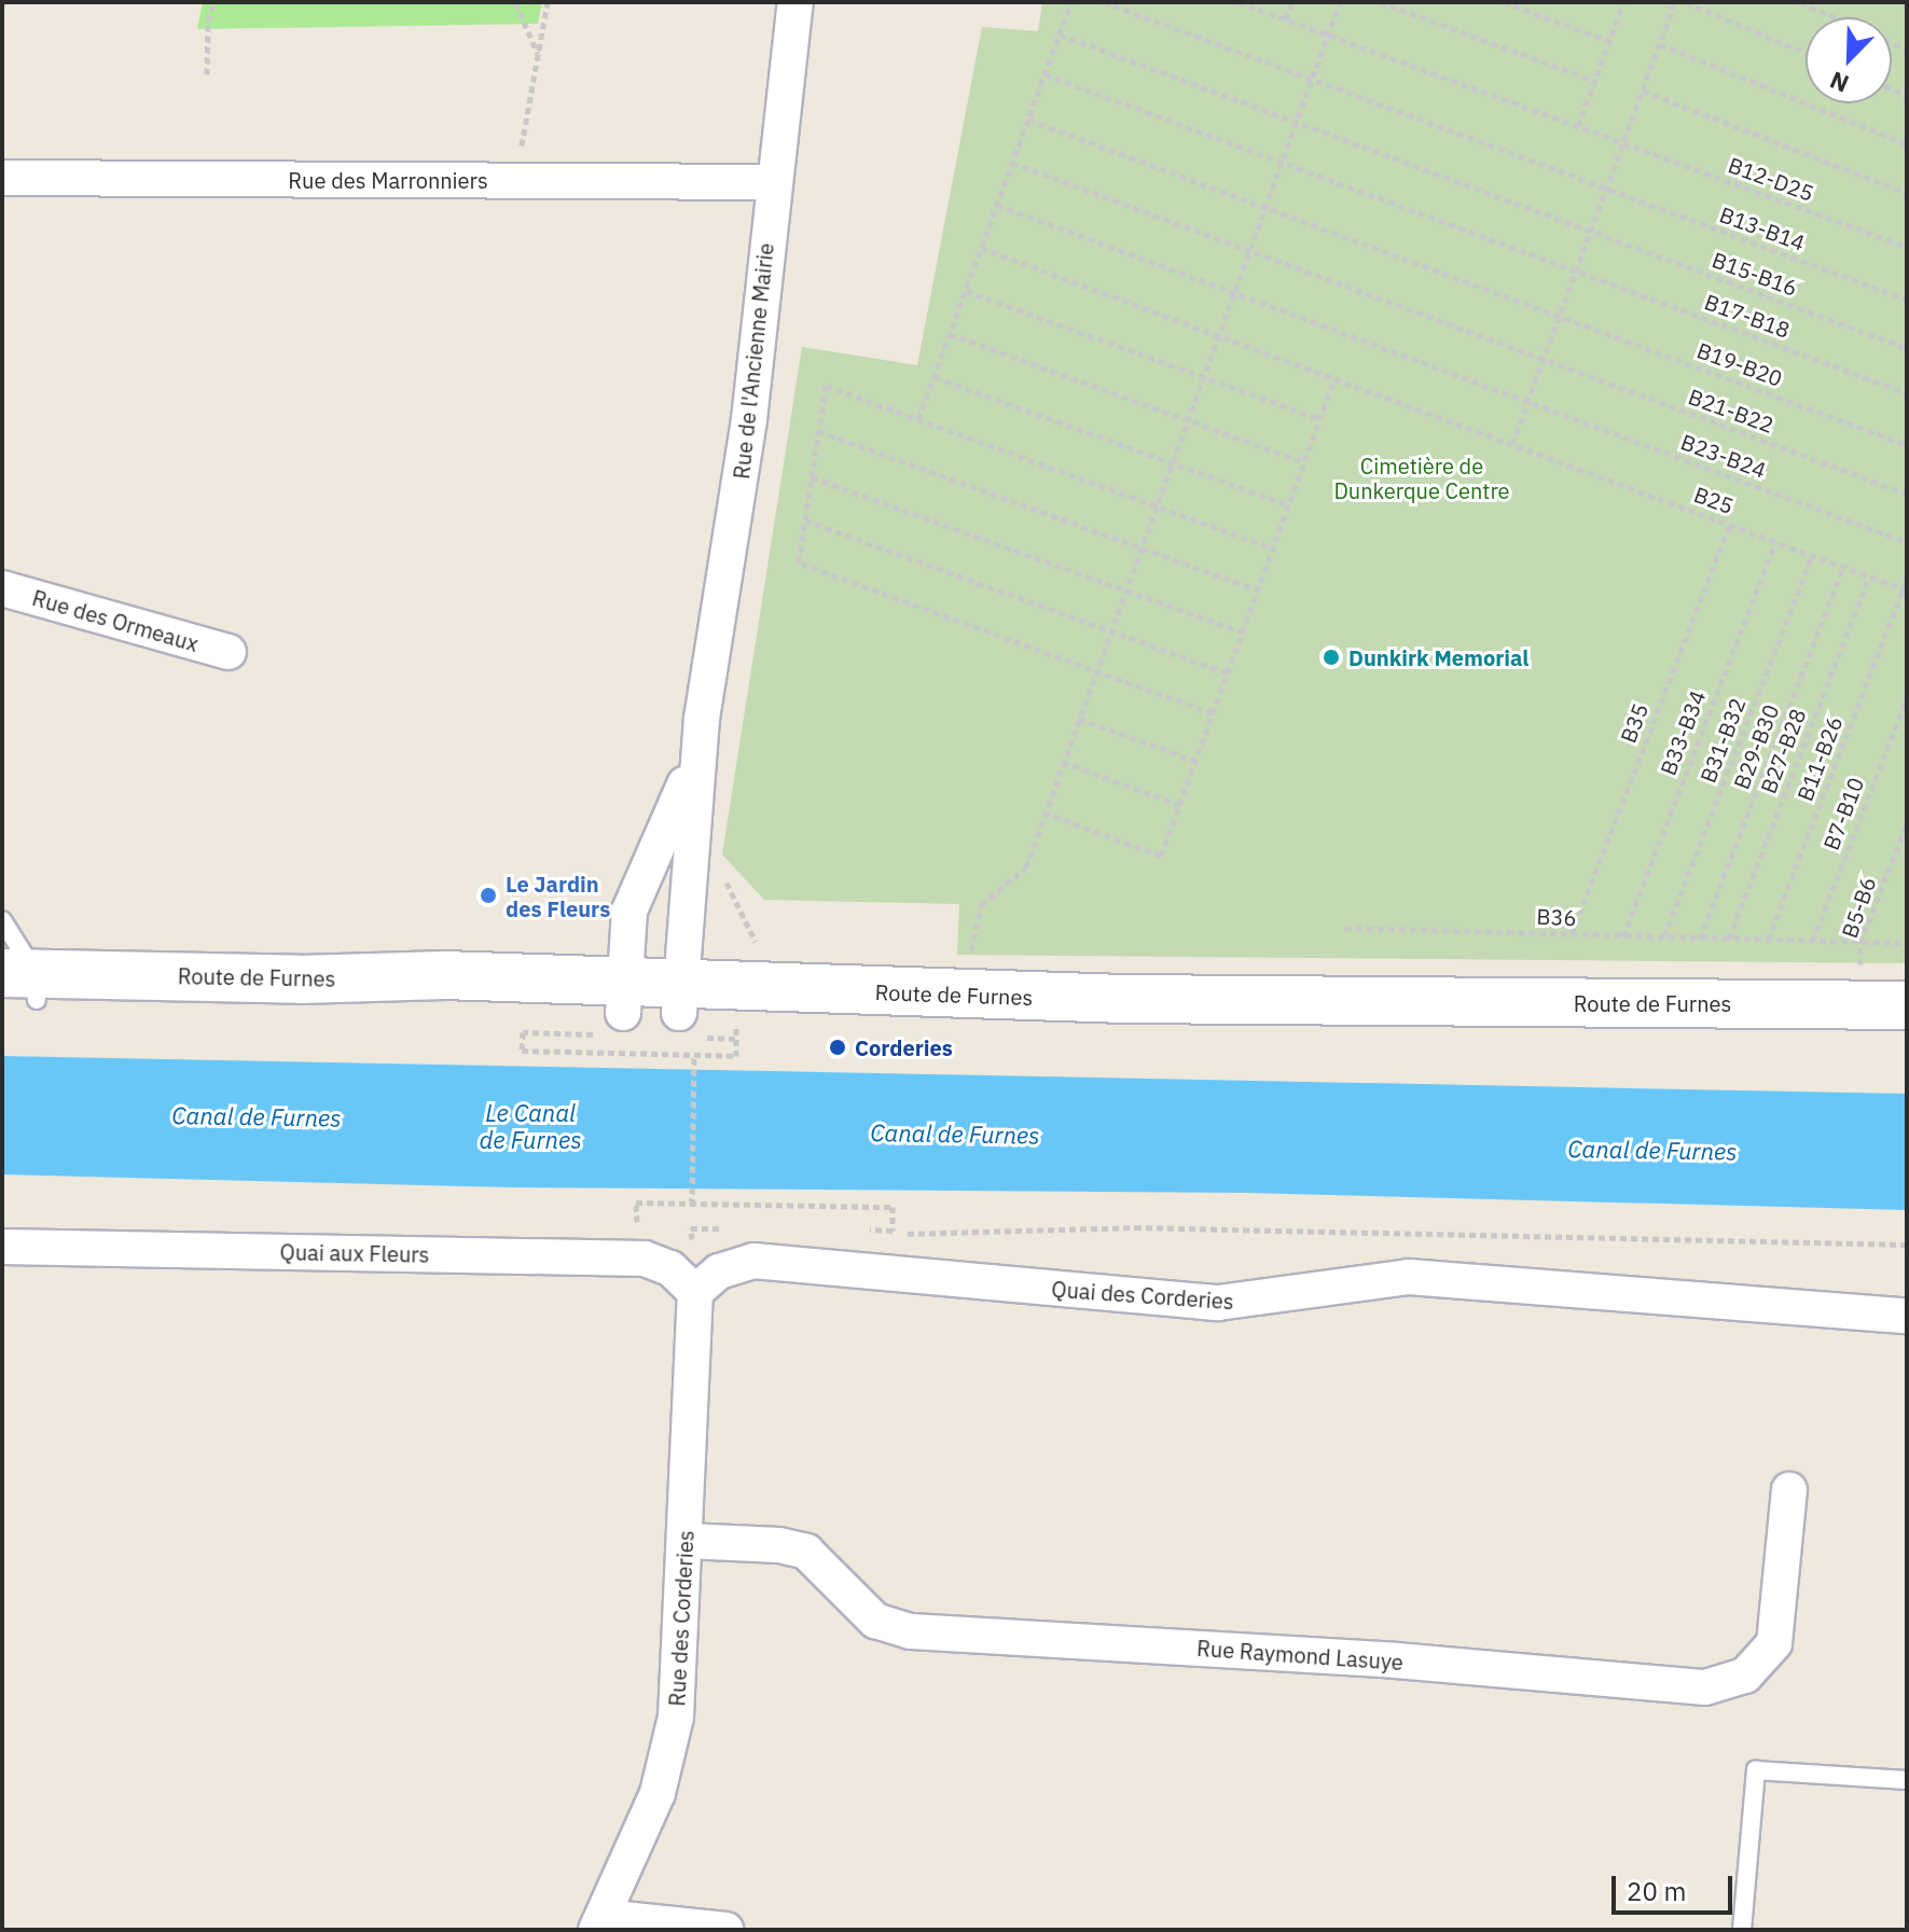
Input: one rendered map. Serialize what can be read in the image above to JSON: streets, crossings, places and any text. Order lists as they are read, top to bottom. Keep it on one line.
{"streets":{"main road":["Route de Furnes"],"street":["Rue des Marronniers","Rue de l'Ancienne Mairie","Rue des Ormeaux","Quai aux Fleurs","Quai des Corderies","Rue des Corderies","Rue Raymond Lasuye"],"path":["B12-D25","B13-B14","B15-B16","B17-B18","B19-B20","B21-B22","B23-B24","B25","B35","B33-B34","B31-B32","B29-B30","B27-B28","B11-B26","B7-B10","B5-B6","B36"]},"crossings":[["Rue des Marronniers","Rue de l'Ancienne Mairie"],["Rue de l'Ancienne Mairie","Route de Furnes"],["B25","B35"],["B25","B33-B34"],["B25","B31-B32"],["B25","B29-B30"],["B25","B27-B28"],["B25","B11-B26"],["B35","B36"],["B33-B34","B36"],["B31-B32","B36"],["B29-B30","B36"],["B27-B28","B36"],["B11-B26","B36"],["B7-B10","B36"],["B5-B6","B36"],["B5-B6","Route de Furnes"],["Quai aux Fleurs","Quai des Corderies"],["Quai aux Fleurs","Rue des Corderies"],["Quai des Corderies","Rue des Corderies"],["Rue des Corderies","Rue Raymond Lasuye"]],"water":["Le Canal de Furnes","Canal de Furnes"],"parks":["Cimetière de Dunkerque Centre"],"places":["Dunkirk Memorial","Le Jardin des Fleurs","Corderies"],"scale_bar":"20 m","north":"bottom left"}
